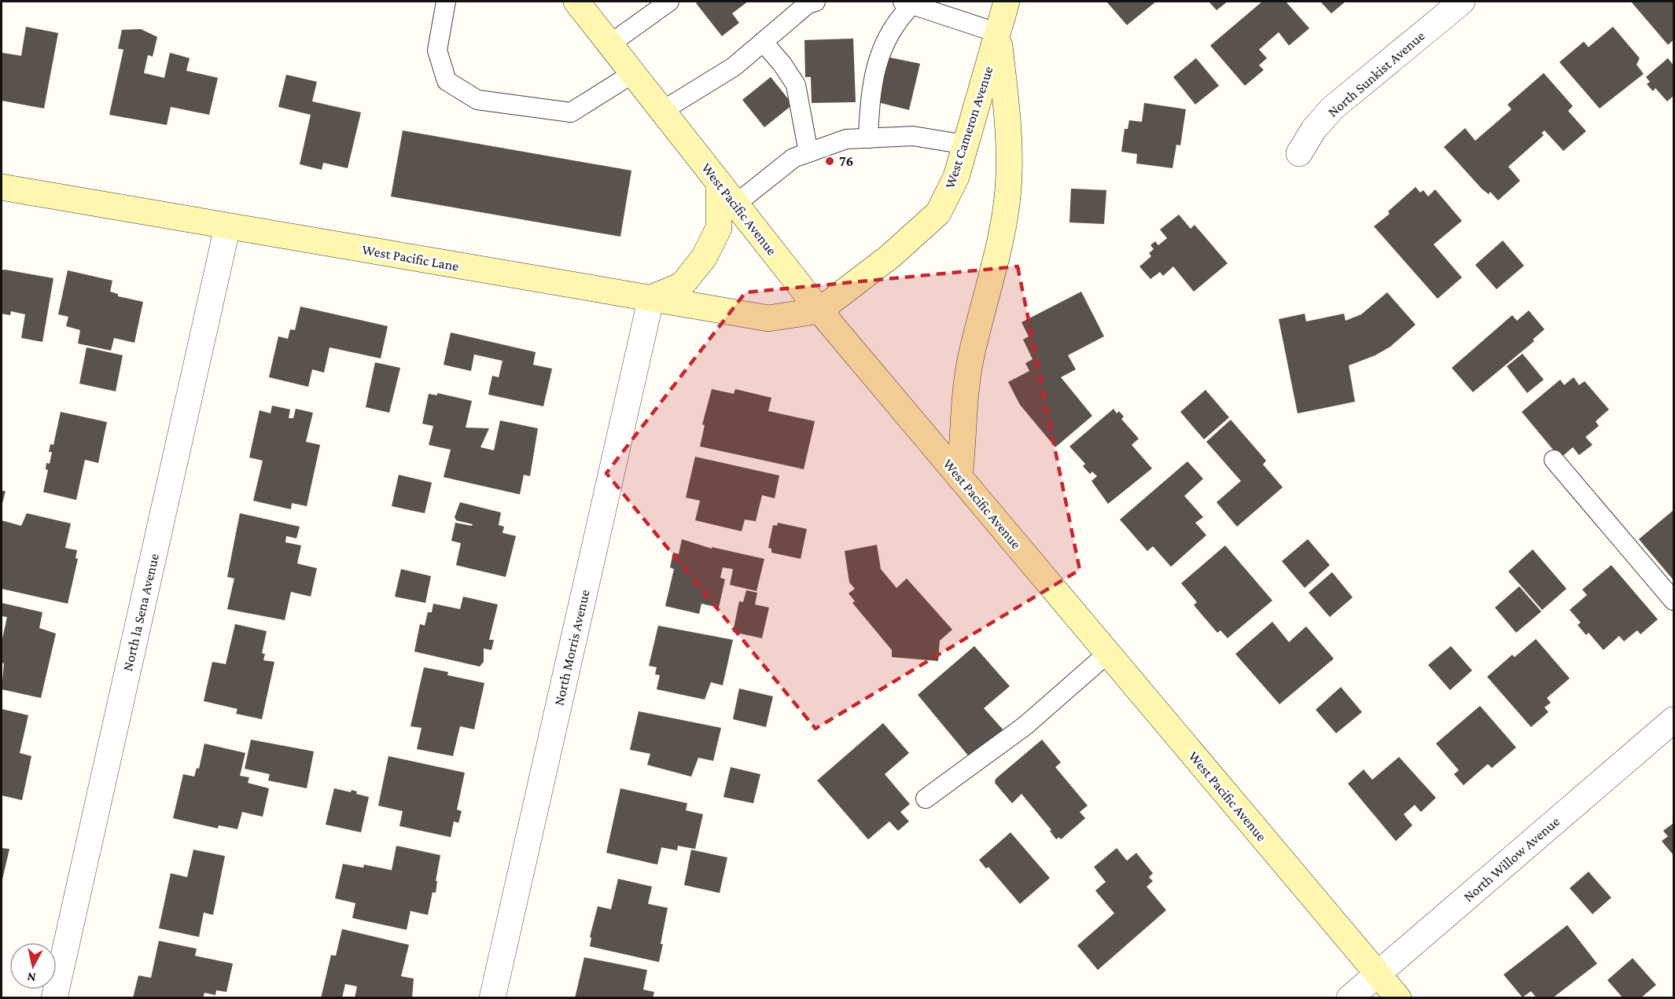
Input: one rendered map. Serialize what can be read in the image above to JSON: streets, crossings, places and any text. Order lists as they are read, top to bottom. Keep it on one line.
{"streets":{"street":["North Sunkist Avenue","West Cameron Avenue","West Pacific Avenue","West Pacific Lane","North la Sena Avenue","North Morris Avenue","North Willow Avenue"]},"crossings":[["West Cameron Avenue","West Pacific Avenue"],["West Cameron Avenue","West Pacific Lane"],["West Pacific Avenue","West Pacific Lane"],["West Pacific Avenue","North Willow Avenue"],["West Pacific Lane","North la Sena Avenue"],["West Pacific Lane","North Morris Avenue"]],"places":["76"],"north":"bottom"}
